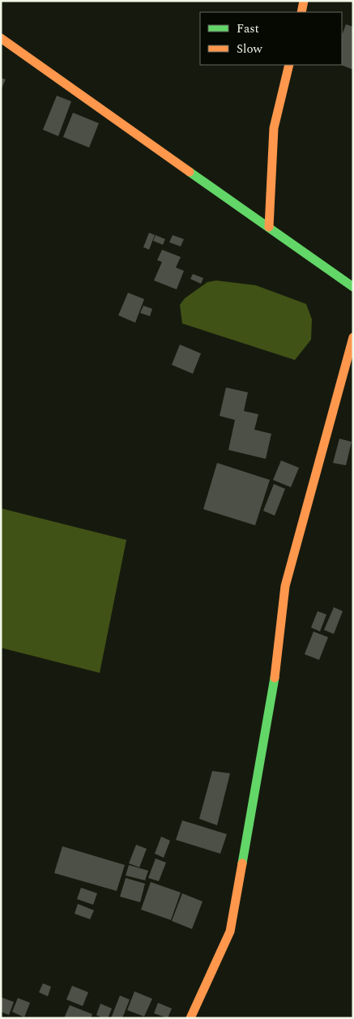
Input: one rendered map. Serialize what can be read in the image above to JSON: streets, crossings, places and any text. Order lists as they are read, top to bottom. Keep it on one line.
{"legend":["Fast","Slow"]}
